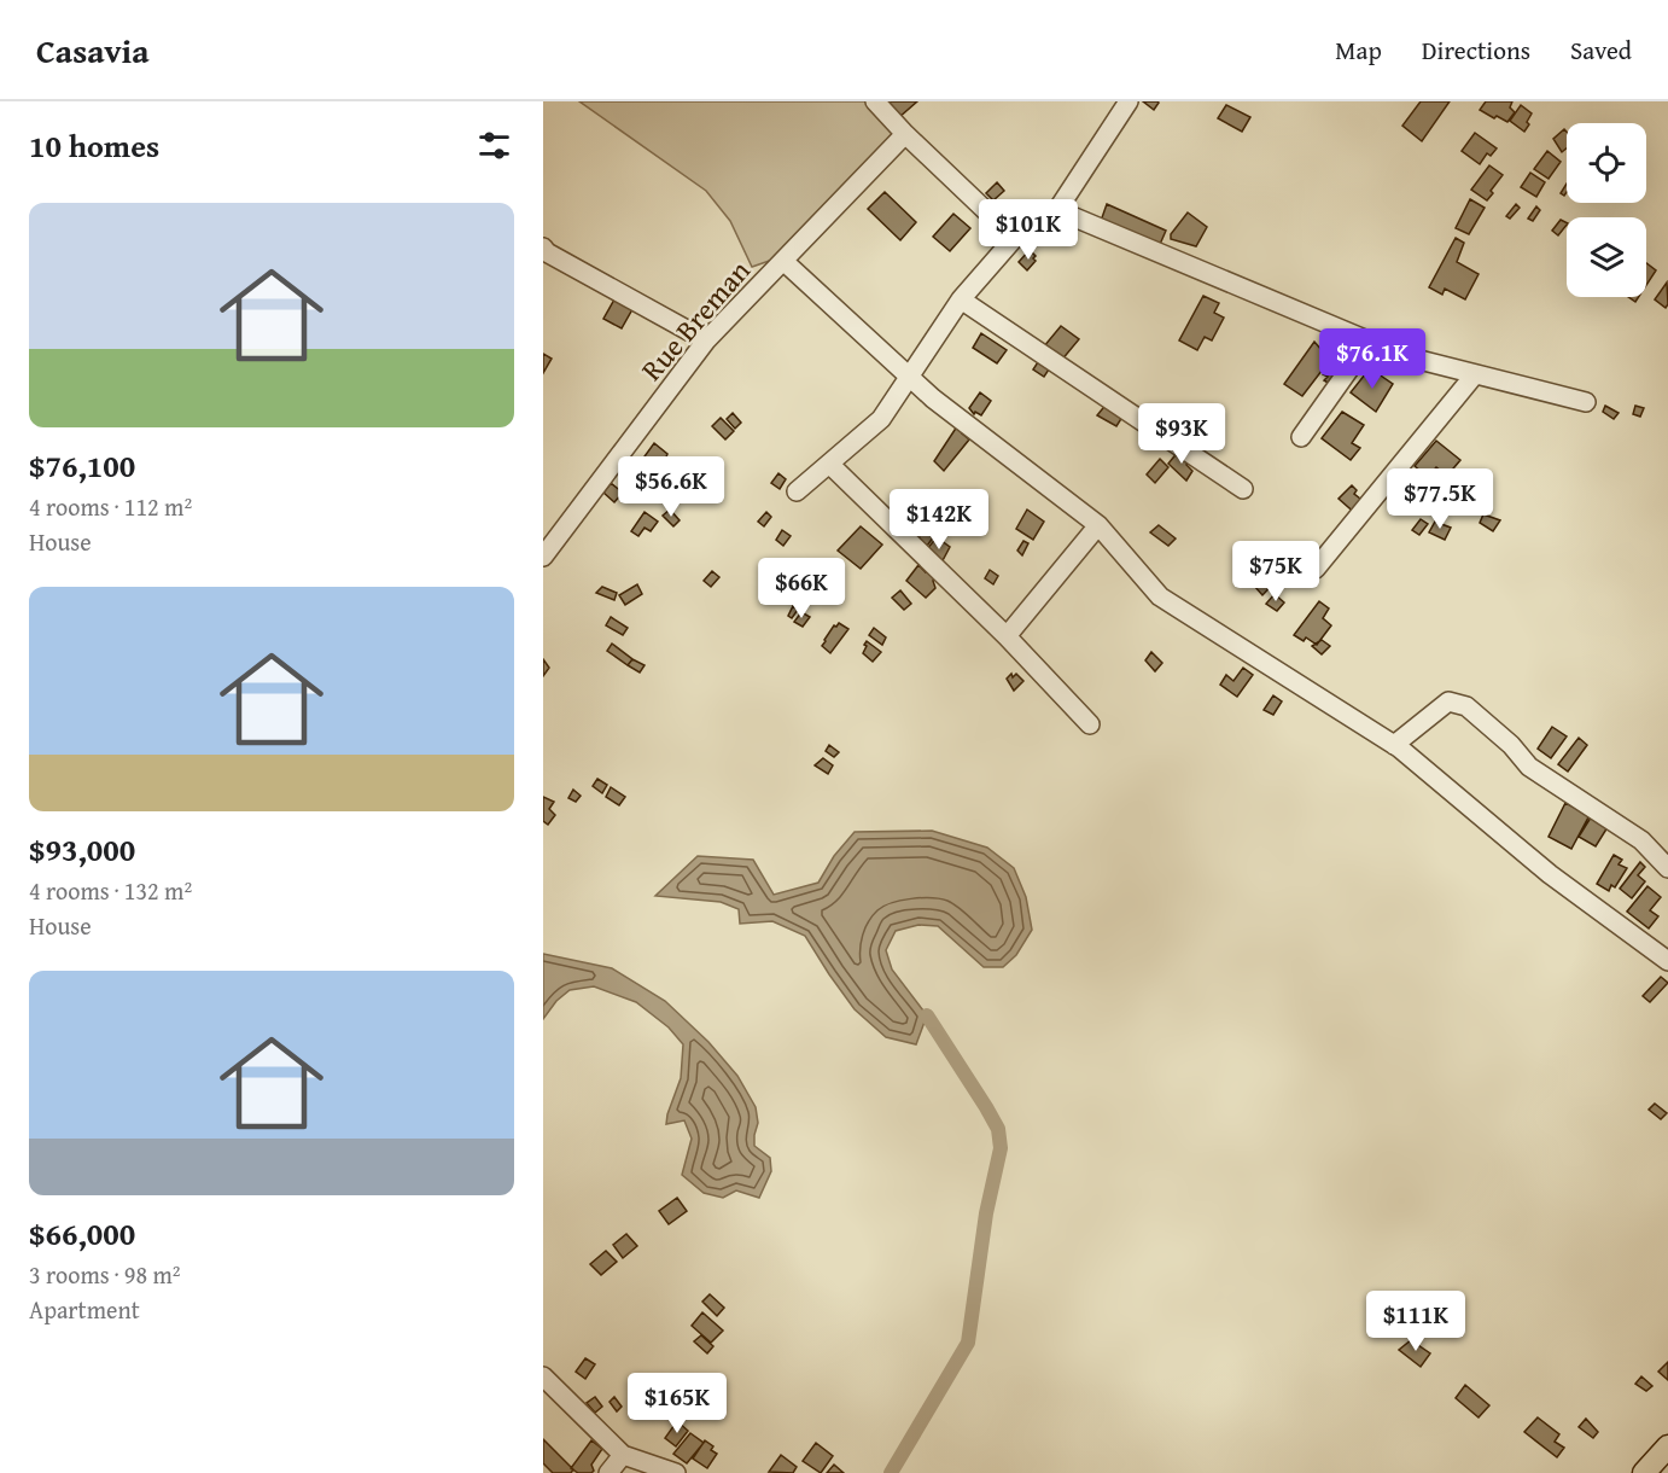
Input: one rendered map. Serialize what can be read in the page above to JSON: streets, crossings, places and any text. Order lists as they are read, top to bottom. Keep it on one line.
{"streets":{"street":["Rue Breman"]},"page":{"header":"Casavia","nav":["Map","Directions","Saved"],"heading":"10 homes","list":[{"name":"$76,100","note":"4 rooms · 112 m² · House"},{"name":"$93,000","note":"4 rooms · 132 m² · House"},{"name":"$66,000","note":"3 rooms · 98 m² · Apartment"}],"price":["$101K","$76.1K","$93K","$56.6K","$77.5K","$142K","$75K","$66K","$111K","$165K"]}}
